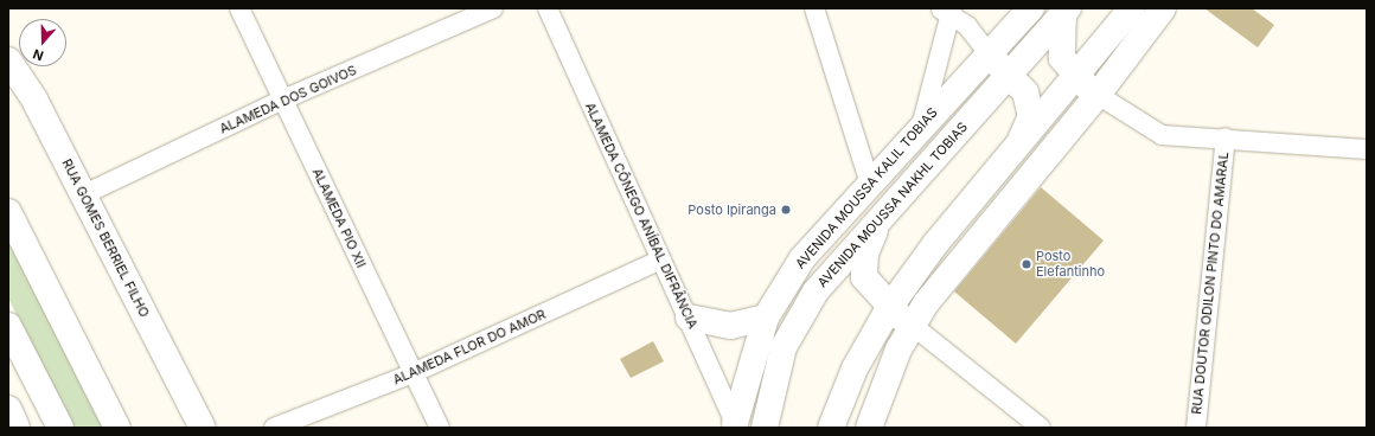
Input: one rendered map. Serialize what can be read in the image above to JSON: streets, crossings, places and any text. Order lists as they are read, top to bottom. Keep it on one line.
{"streets":{"main road":["AVENIDA MOUSSA KALIL TOBIAS","AVENIDA MOUSSA NAKHL TOBIAS","RUA GOMES BERRIEL FILHO"],"street":["ALAMEDA DOS GOIVOS","ALAMEDA CÔNEGO ANÍBAL DIFRÂNCIA","ALAMEDA PIO XII","RUA DOUTOR ODILON PINTO DO AMARAL","ALAMEDA FLOR DO AMOR"]},"crossings":[["ALAMEDA DOS GOIVOS","ALAMEDA PIO XII"],["ALAMEDA DOS GOIVOS","RUA GOMES BERRIEL FILHO"],["AVENIDA MOUSSA KALIL TOBIAS","ALAMEDA CÔNEGO ANÍBAL DIFRÂNCIA"],["ALAMEDA CÔNEGO ANÍBAL DIFRÂNCIA","ALAMEDA FLOR DO AMOR"],["ALAMEDA PIO XII","ALAMEDA FLOR DO AMOR"]],"places":["Posto Ipiranga","Posto Elefantinho"],"north":"bottom"}
